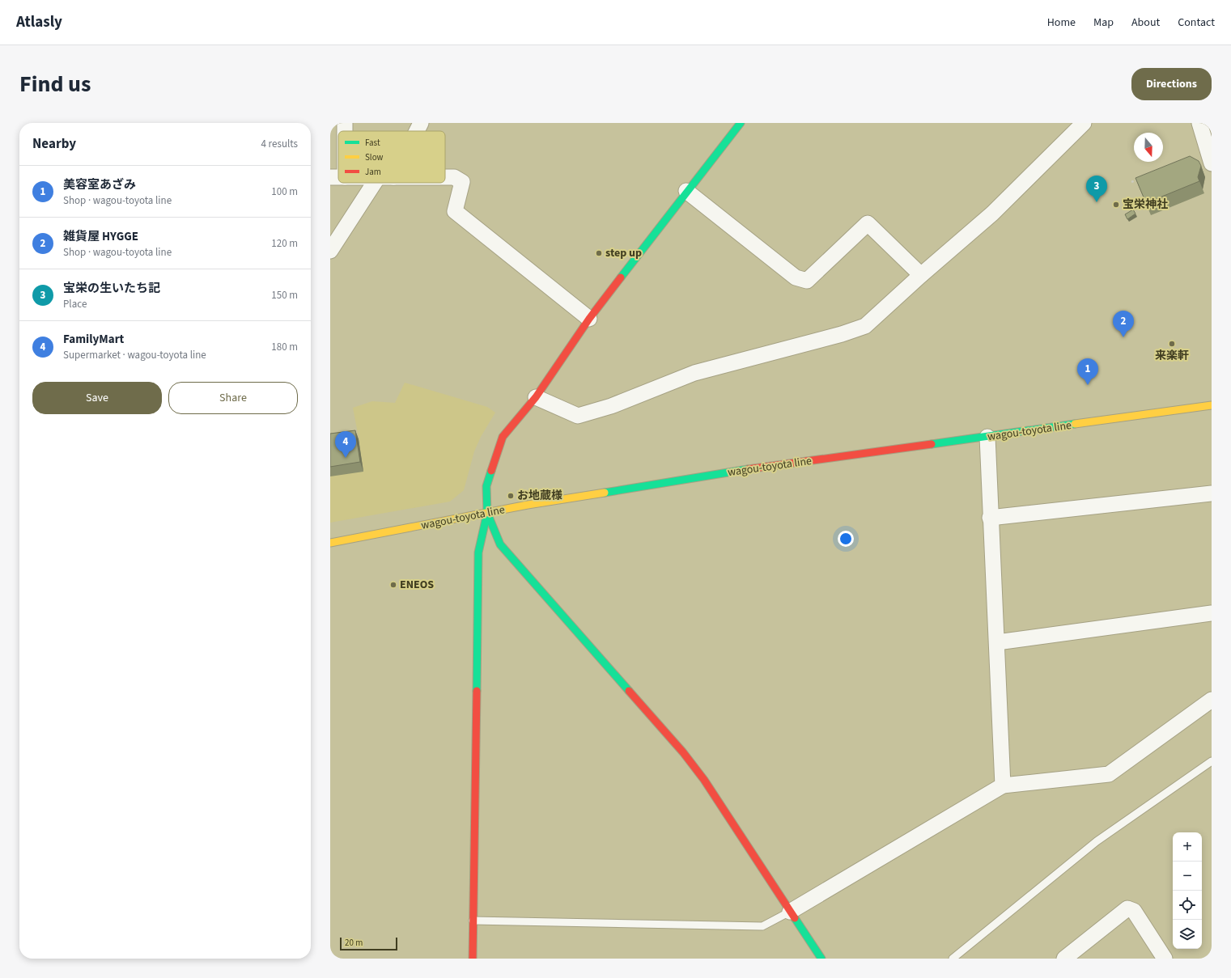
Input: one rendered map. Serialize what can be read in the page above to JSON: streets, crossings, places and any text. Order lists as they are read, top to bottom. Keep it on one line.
{"streets":{"street":["wagou-toyota line"]},"places":["宝栄神社","step up","来楽軒","お地蔵様","ENEOS"],"legend":["Fast","Slow","Jam"],"scale_bar":"20 m","north":"bottom","page":{"header":"Atlasly","nav":["Home","Map","About","Contact"],"title":"Find us","buttons":["Directions",["Save","Share"]],"heading":["Nearby","4 results"],"list":[{"mark":"1","name":"美容室あざみ","note":"Shop · wagou-toyota line","value":"100 m"},{"mark":"2","name":"雑貨屋 HYGGE","note":"Shop · wagou-toyota line","value":"120 m"},{"mark":"3","name":"宝栄の生いたち記","note":"Place","value":"150 m"},{"mark":"4","name":"FamilyMart","note":"Supermarket · wagou-toyota line","value":"180 m"}],"pins":["3","2","1","4"],"map_buttons":["+","−"],"scale":"20 m"}}
